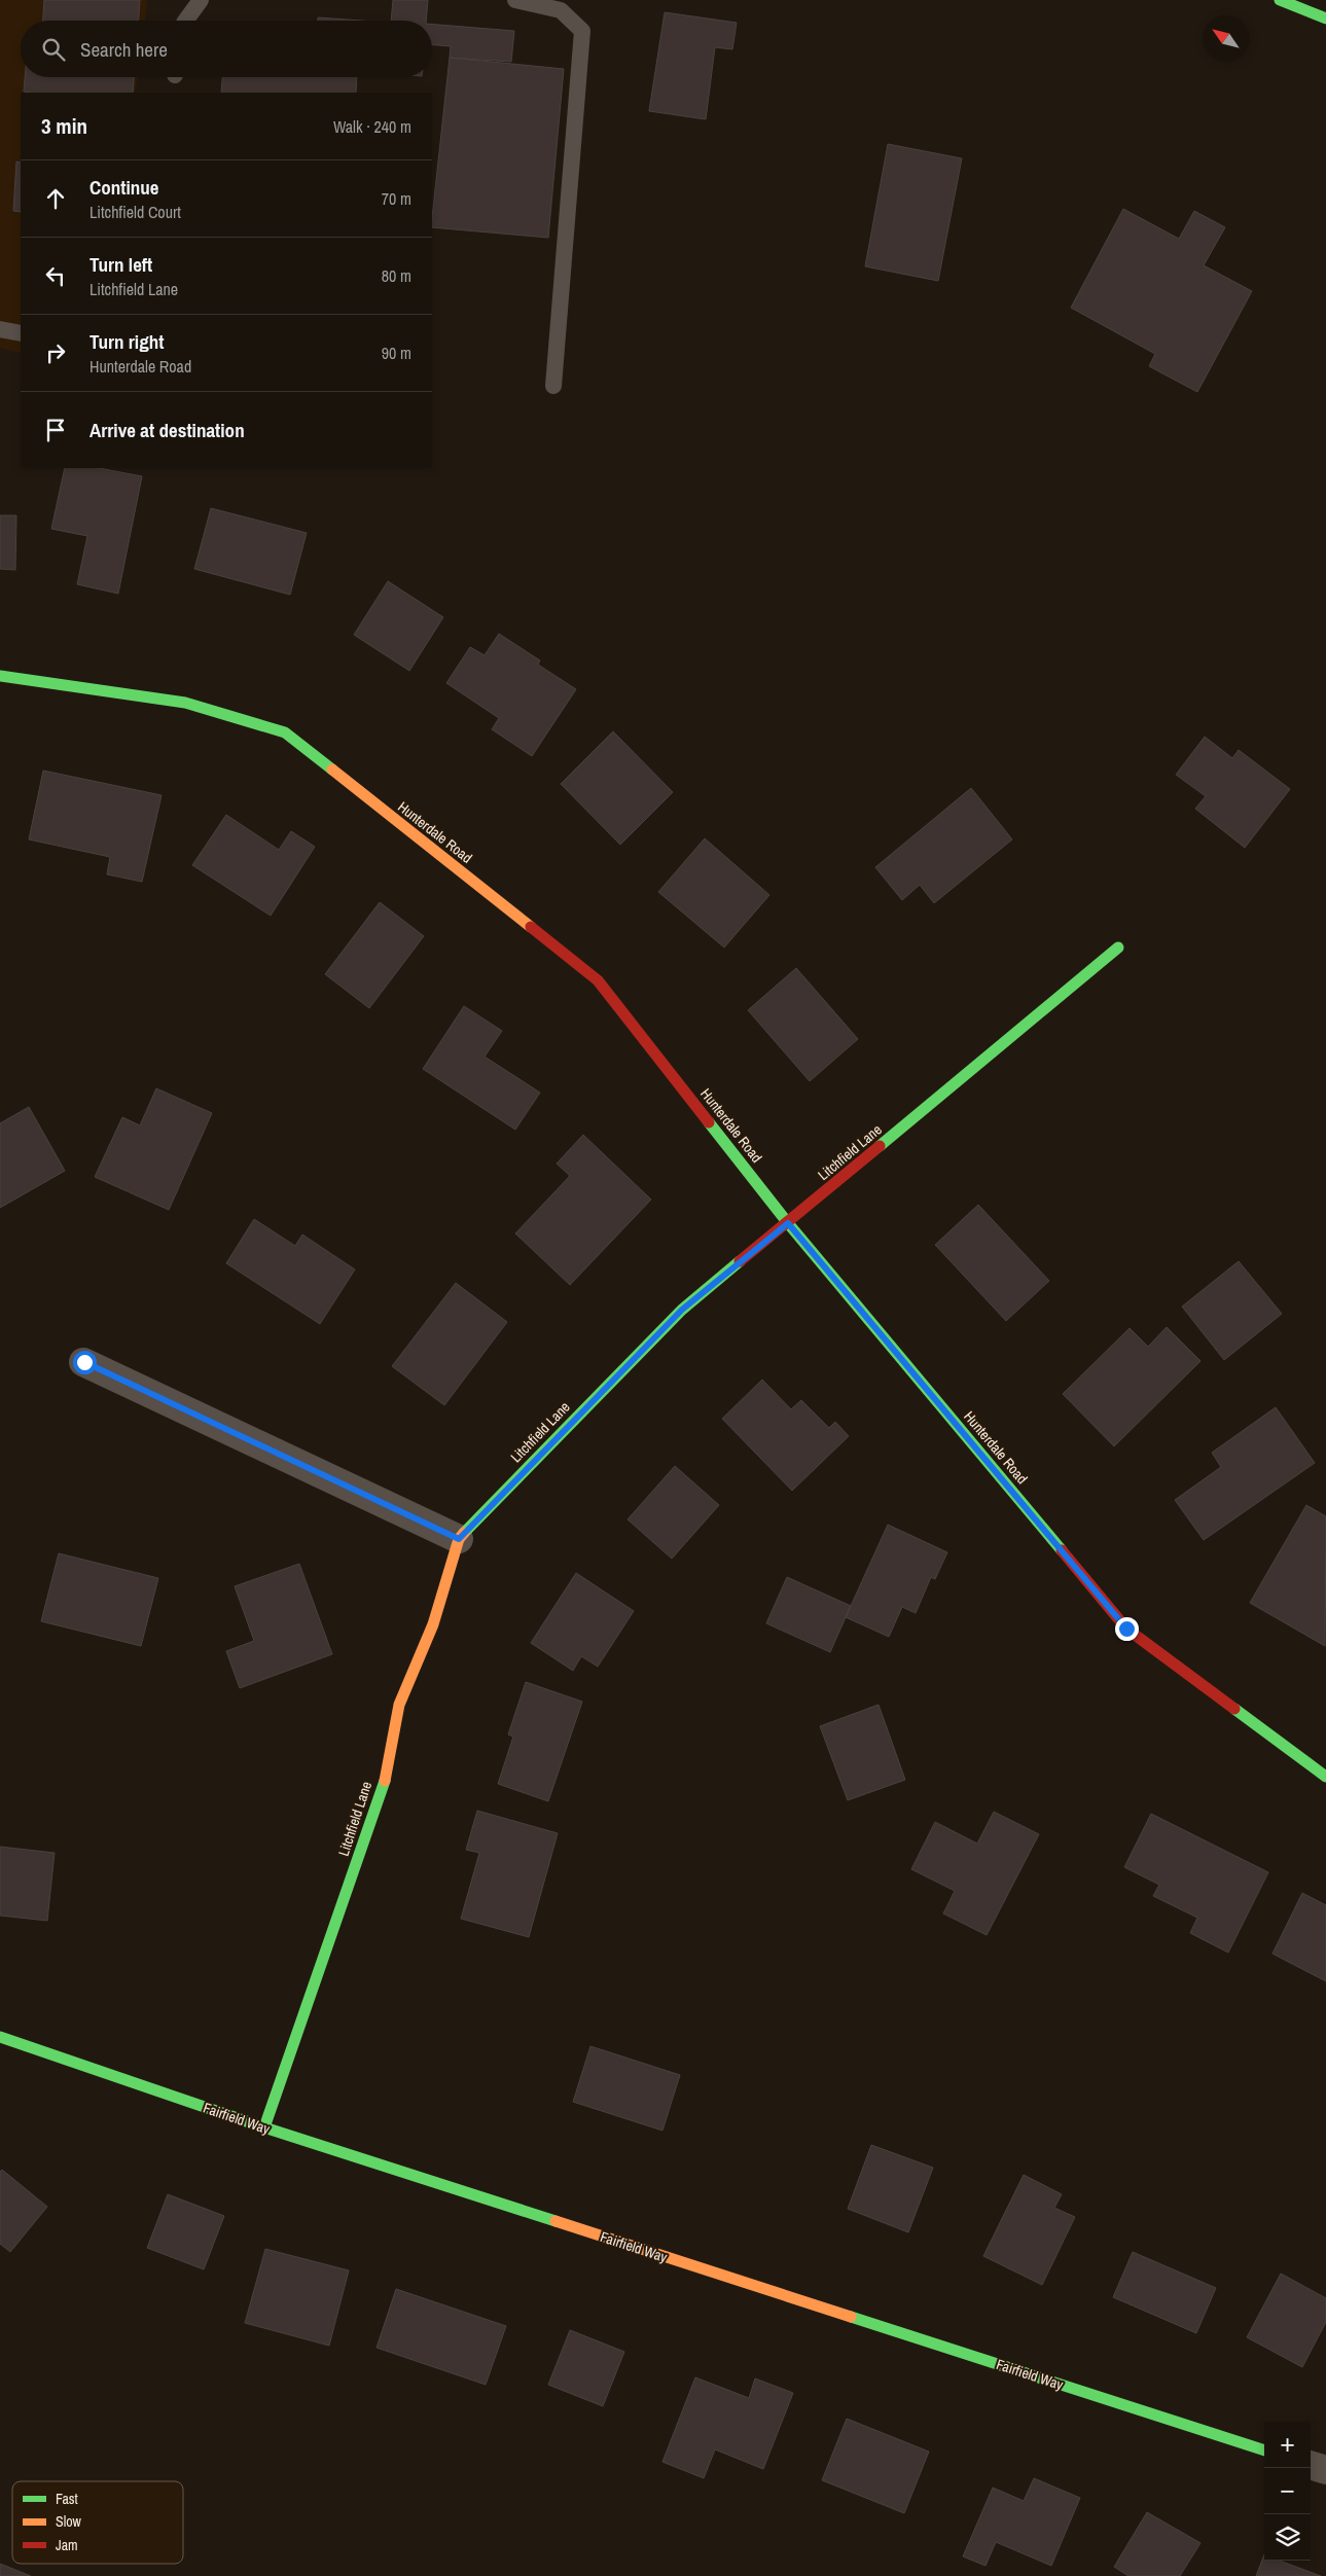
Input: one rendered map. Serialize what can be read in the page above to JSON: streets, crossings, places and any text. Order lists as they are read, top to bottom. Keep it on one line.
{"streets":{"street":["Hunterdale Road","Litchfield Lane","Fairfield Way"]},"crossings":[["Hunterdale Road","Litchfield Lane"],["Litchfield Lane","Fairfield Way"]],"legend":["Fast","Slow","Jam"],"north":"top left","page":{"search":"Search here","heading":["3 min","Walk · 240 m"],"list":[["Continue","Litchfield Court","70 m"],["Turn left","Litchfield Lane","80 m"],["Turn right","Hunterdale Road","90 m"],"Arrive at destination"],"map_buttons":["+","−"]}}
